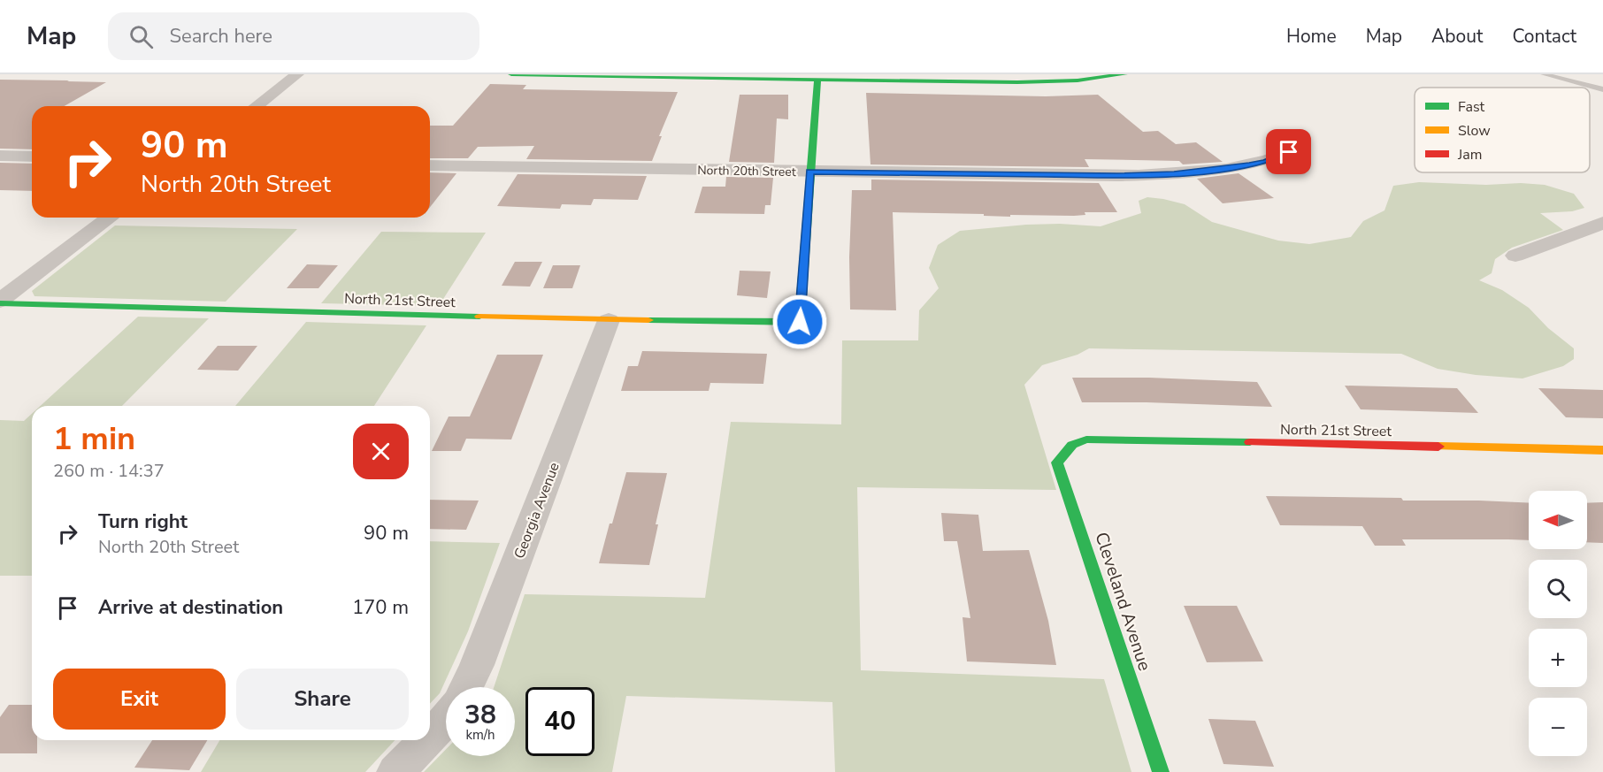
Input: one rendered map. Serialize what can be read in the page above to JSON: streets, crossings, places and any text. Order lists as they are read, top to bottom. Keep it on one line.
{"streets":{"street":["North 20th Street","North 21st Street","Georgia Avenue","Cleveland Avenue"]},"crossings":[["North 20th Street","North 21st Street"],["North 21st Street","Georgia Avenue"],["North 21st Street","Cleveland Avenue"]],"legend":["Fast","Slow","Jam"],"north":"left","page":{"header":"Map","search":"Search here","nav":["Home","Map","About","Contact"],"turn":["90 m","North 20th Street"],"heading":["1 min","260 m · 14:37"],"map_buttons":["+","−"],"list":[{"name":"Turn right","note":"North 20th Street","value":"90 m"},{"name":"Arrive at destination","value":"170 m"}],"buttons":["Exit","Share"],"speed":"38 km/h","limit":"40"}}
